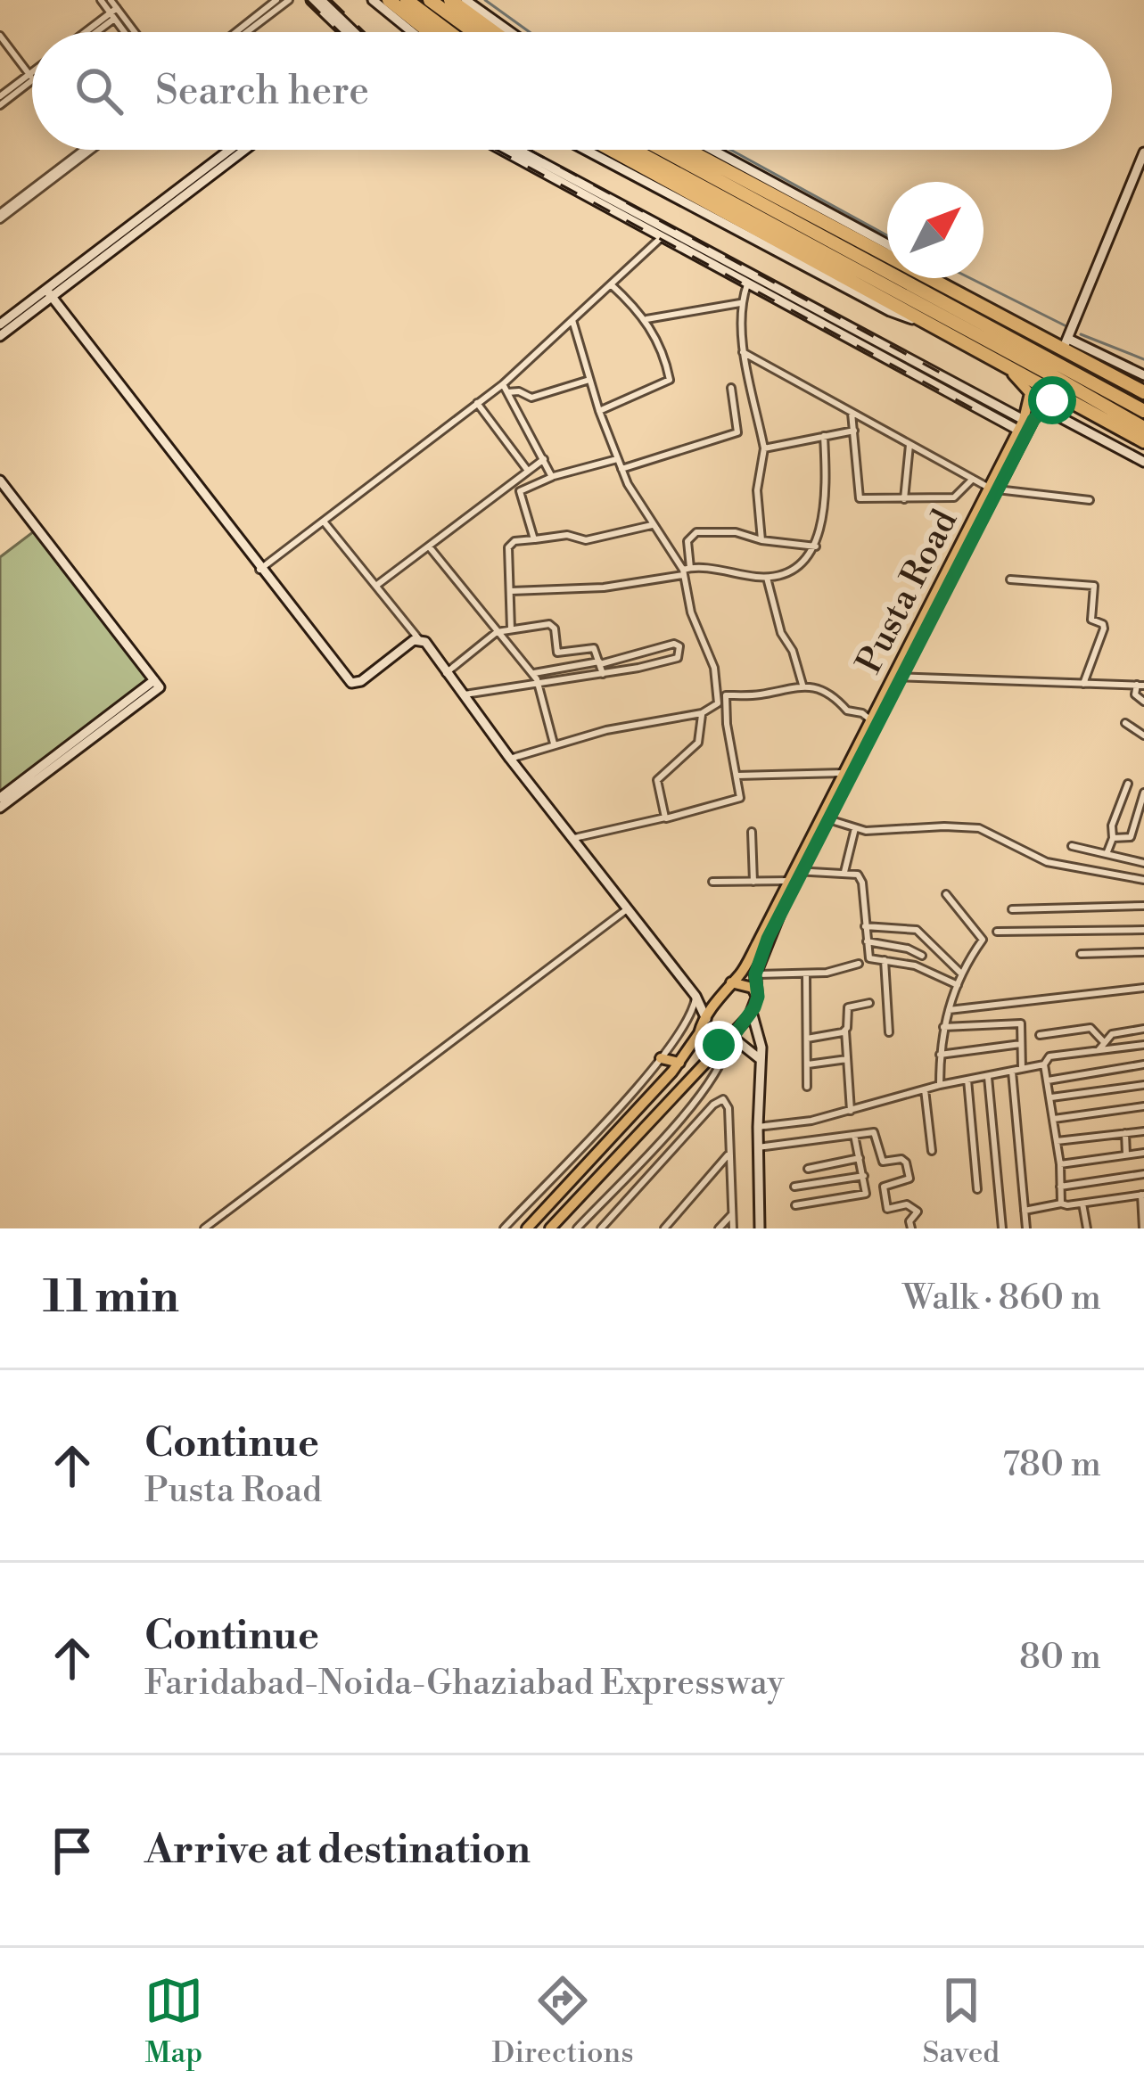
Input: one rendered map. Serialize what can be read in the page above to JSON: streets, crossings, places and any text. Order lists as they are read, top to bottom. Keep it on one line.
{"streets":{"main road":["Pusta Road"]},"north":"top right","page":{"search":"Search here","heading":["11 min","Walk · 860 m"],"list":[["Continue","Pusta Road","780 m"],["Continue","Faridabad-Noida-Ghaziabad Expressway","80 m"],"Arrive at destination"],"nav":["Map","Directions","Saved"]}}
